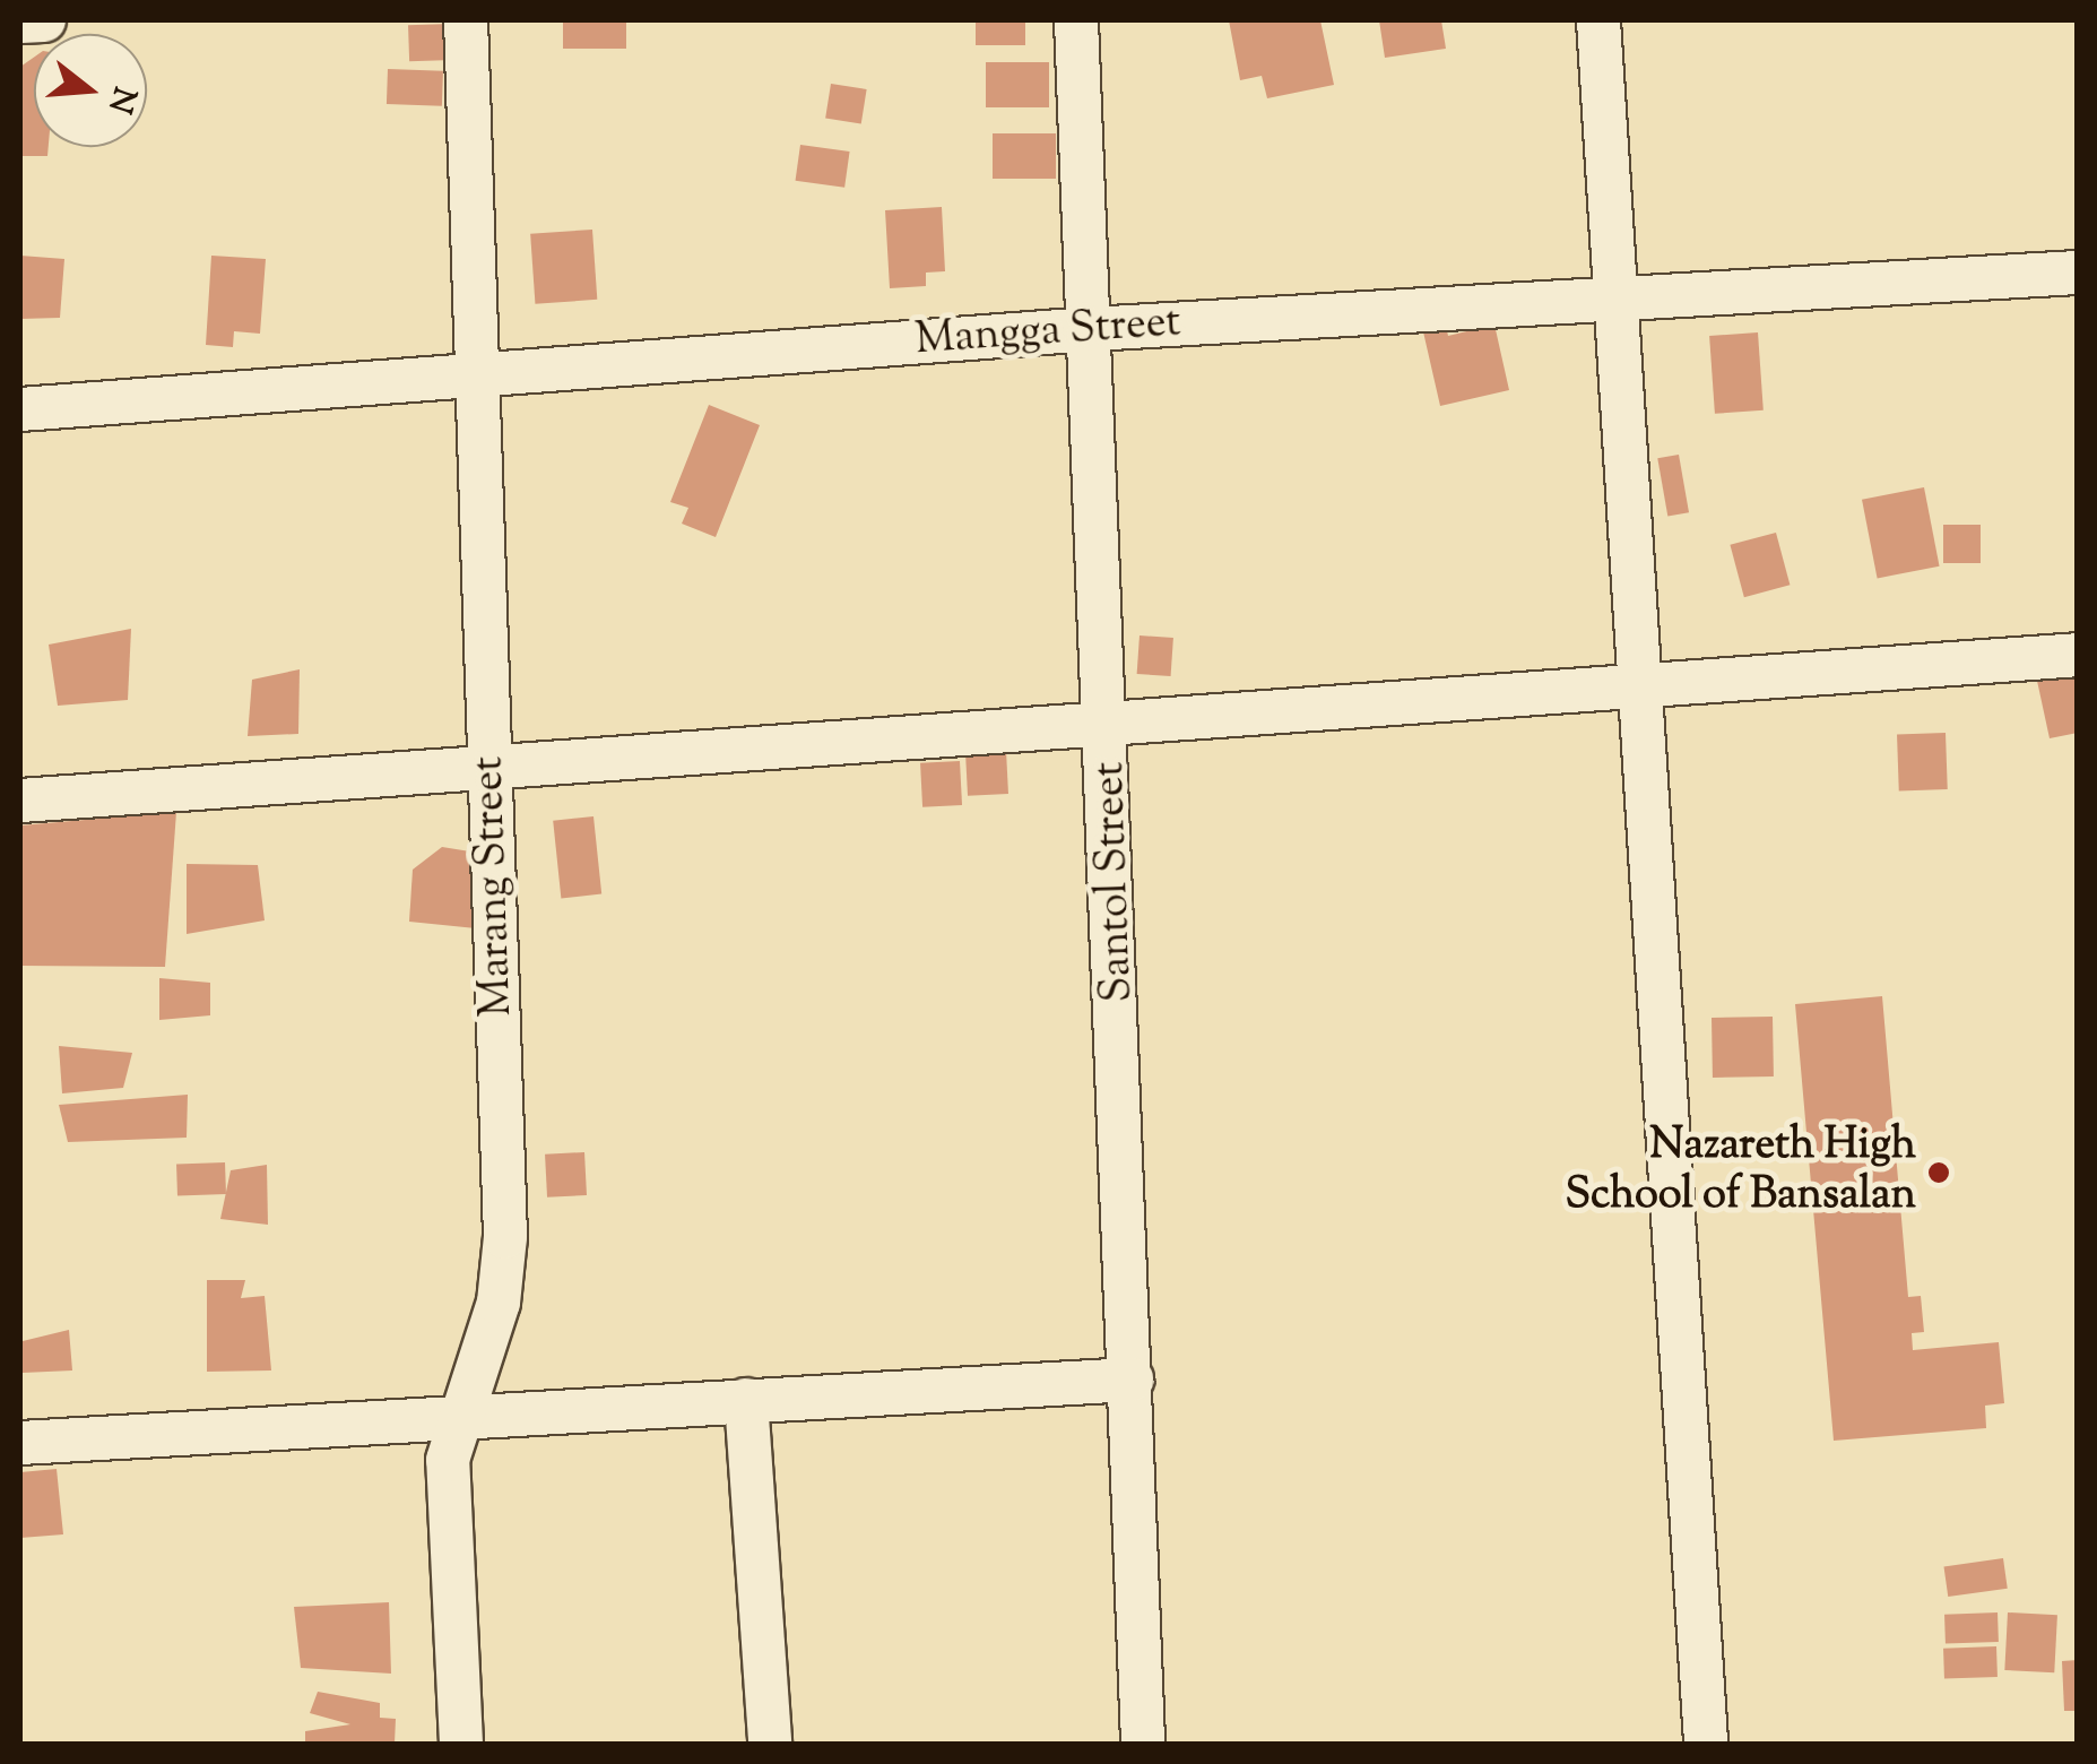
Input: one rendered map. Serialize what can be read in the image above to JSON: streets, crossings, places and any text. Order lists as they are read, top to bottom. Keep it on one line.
{"streets":{"street":["Mangga Street","Santol Street","Marang Street"]},"crossings":[["Mangga Street","Santol Street"],["Mangga Street","Marang Street"]],"places":["Nazareth High School of Bansalan"],"north":"right"}
